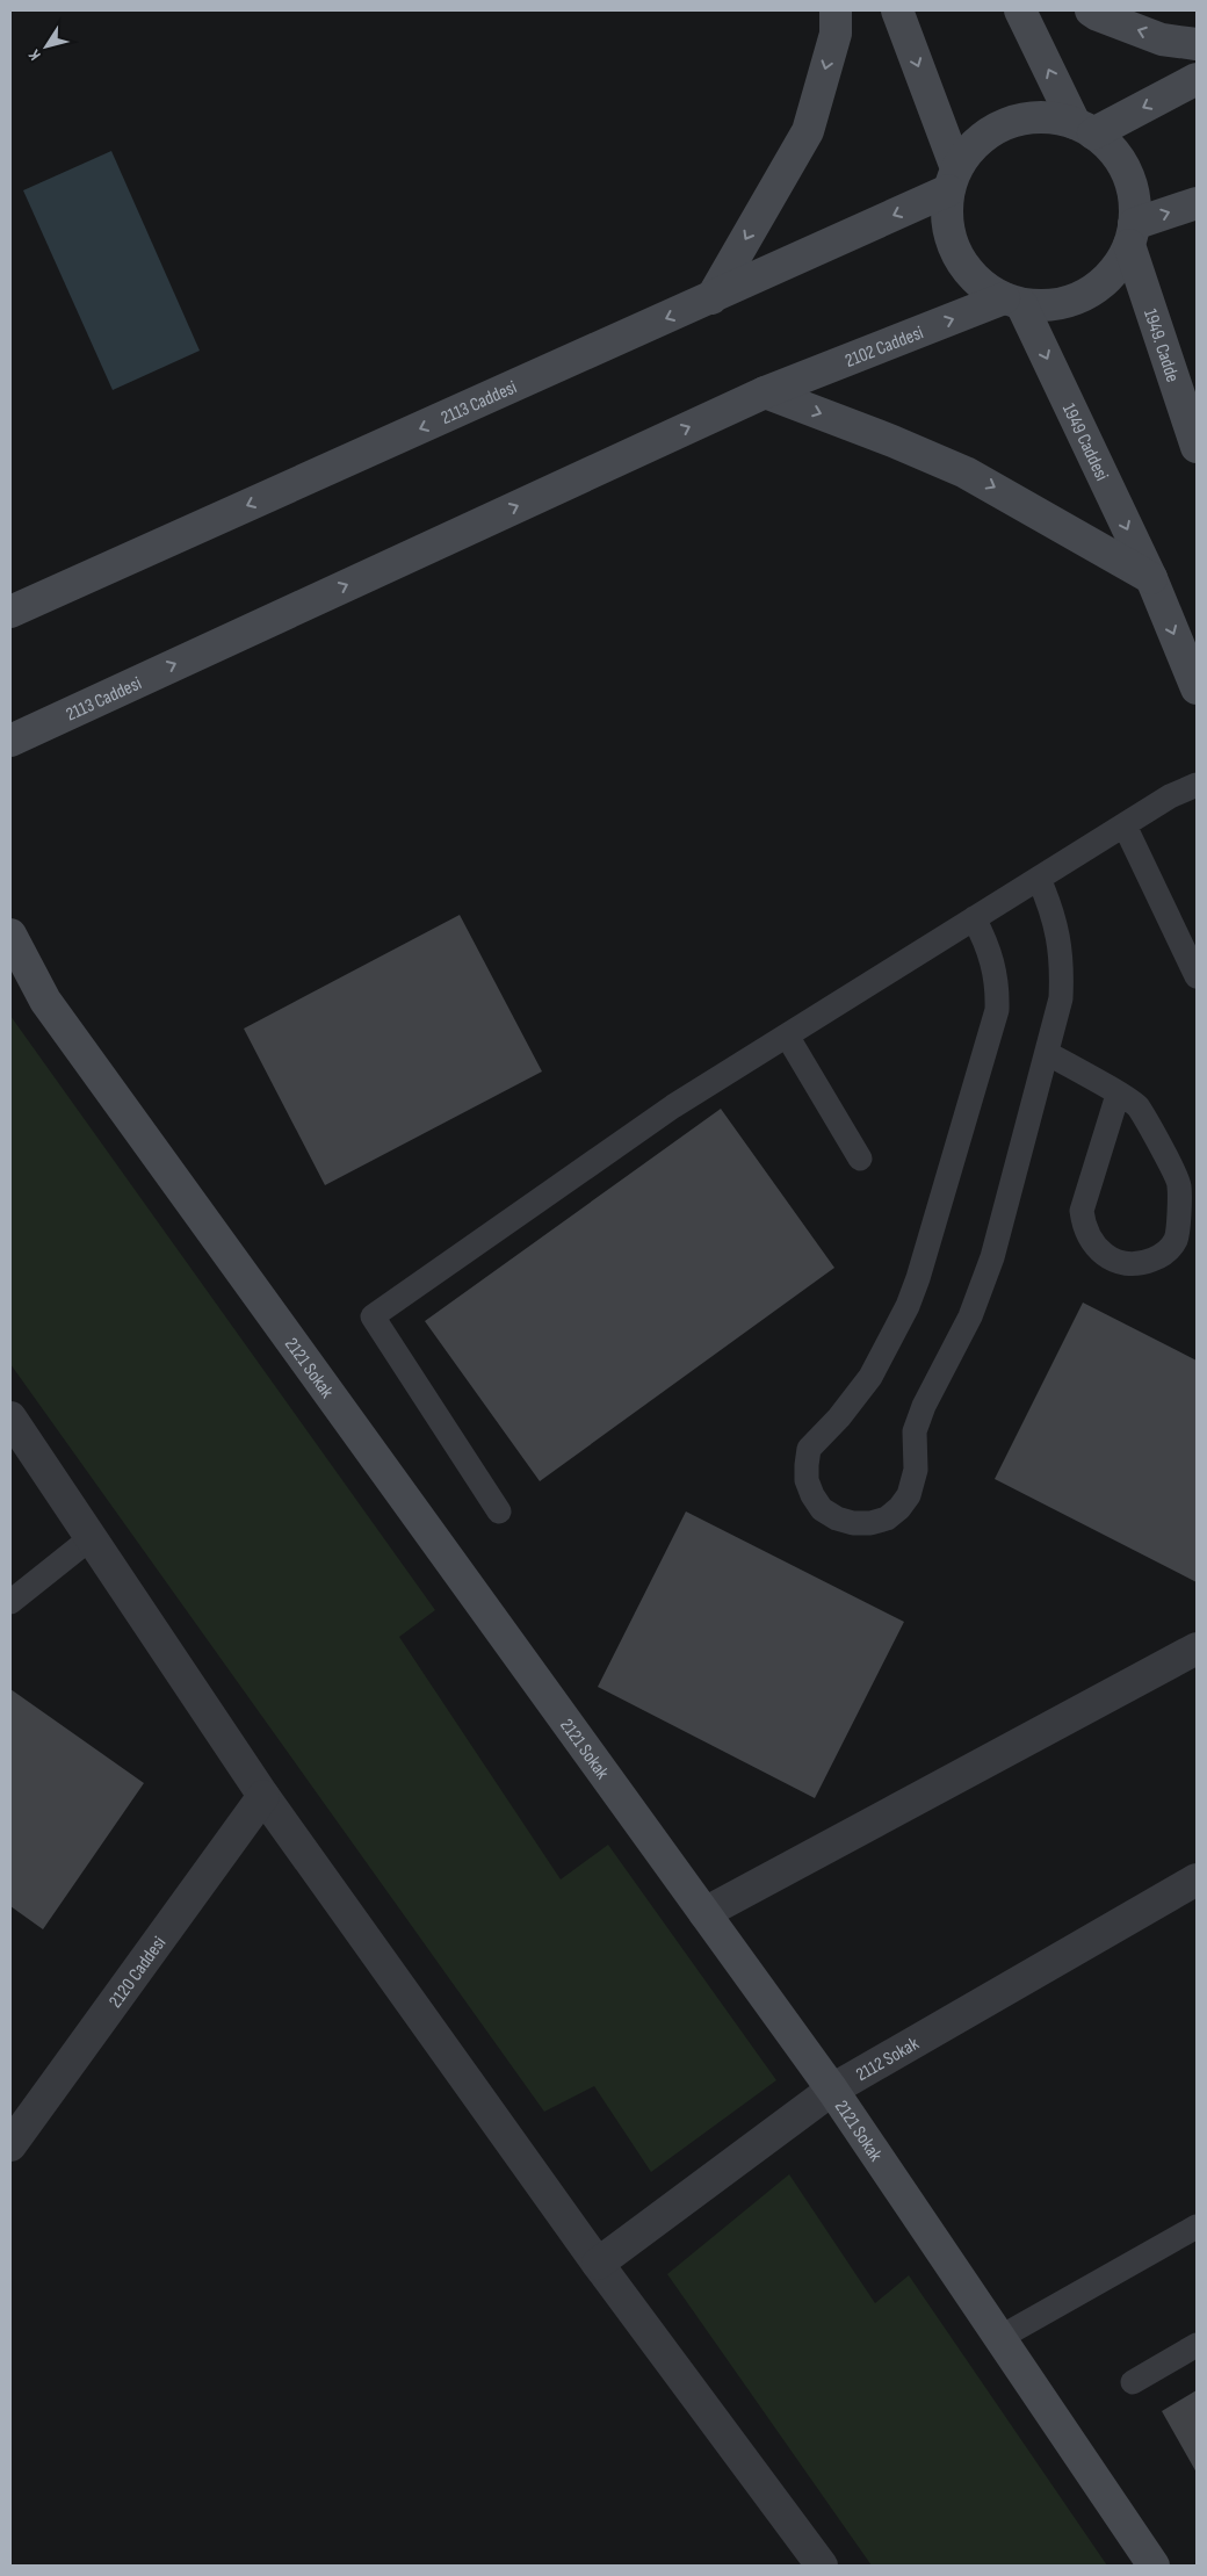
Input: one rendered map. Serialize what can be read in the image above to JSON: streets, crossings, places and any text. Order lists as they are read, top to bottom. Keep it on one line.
{"streets":{"street":["2102 Caddesi","1949. Cadde","2113 Caddesi","1949 Caddesi","2121 Sokak","2120 Caddesi","2112 Sokak"]},"crossings":[["2102 Caddesi","1949. Cadde"],["2102 Caddesi","2113 Caddesi"],["2102 Caddesi","1949 Caddesi"],["1949. Cadde","2113 Caddesi"],["1949. Cadde","1949 Caddesi"],["2113 Caddesi","1949 Caddesi"],["2121 Sokak","2112 Sokak"]],"one_way":["2102 Caddesi","1949 Caddesi"],"north":"bottom left"}
